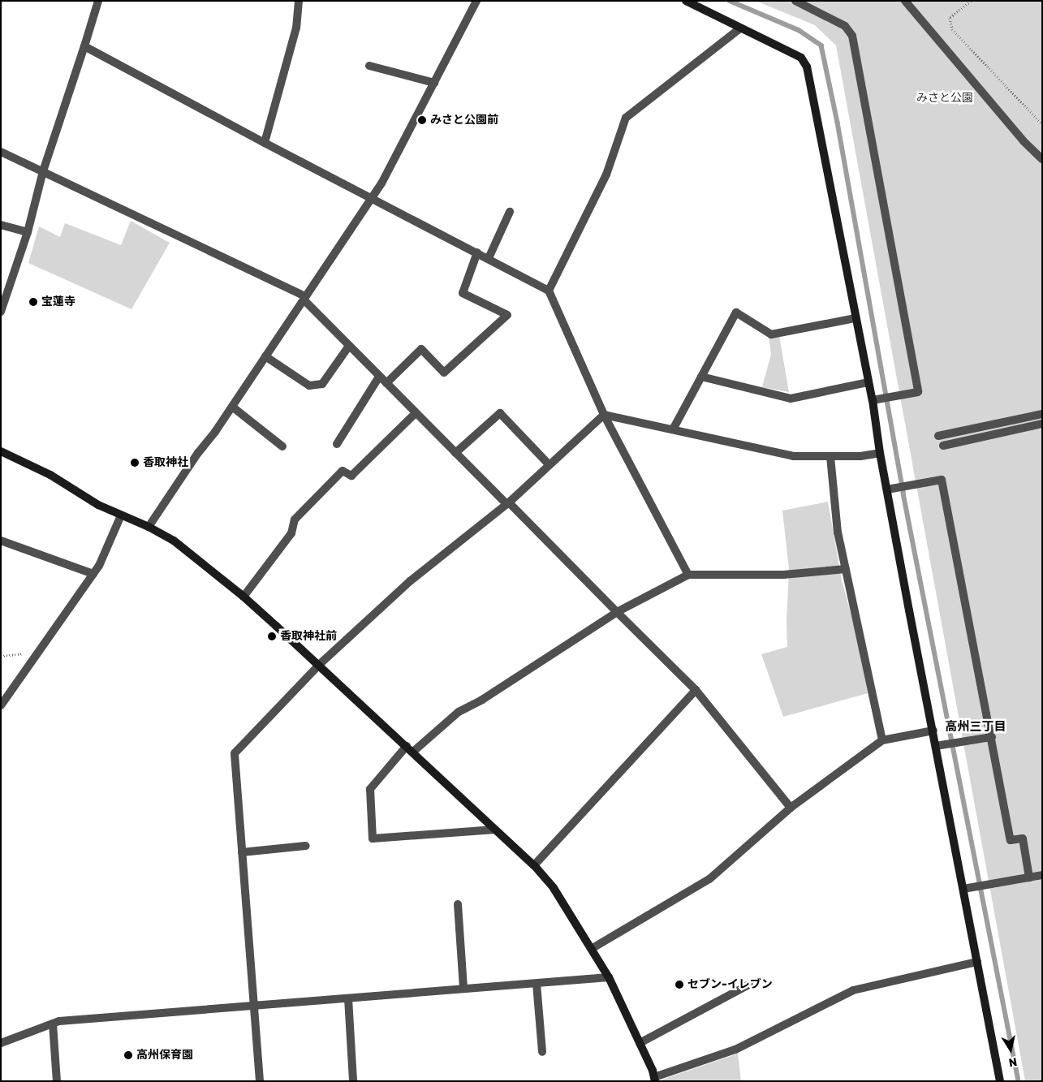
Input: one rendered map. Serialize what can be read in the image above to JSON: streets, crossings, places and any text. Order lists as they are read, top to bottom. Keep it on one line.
{"districts":["高州三丁目"],"parks":["みさと公園"],"places":["みさと公園前","宝蓮寺","香取神社","香取神社前","セブン-イレブン","高州保育園"],"north":"bottom"}
